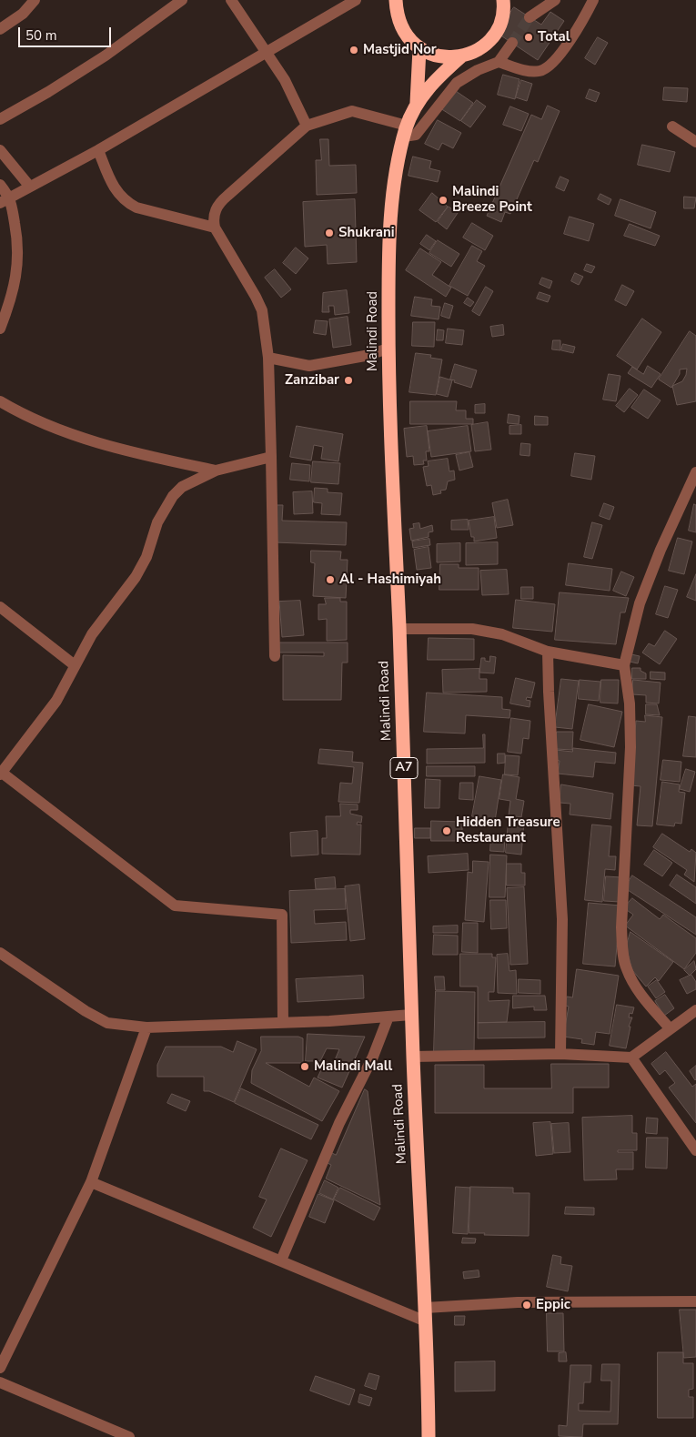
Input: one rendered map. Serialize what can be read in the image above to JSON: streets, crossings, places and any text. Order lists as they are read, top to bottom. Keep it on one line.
{"streets":{"highway":["Malindi Road","A7"]},"places":["Total","Mastjid Nor","Malindi Breeze Point","Shukrani","Zanzibar","Al - Hashimiyah","Hidden Treasure Restaurant","Malindi Mall","Eppic"],"scale_bar":"50 m"}
